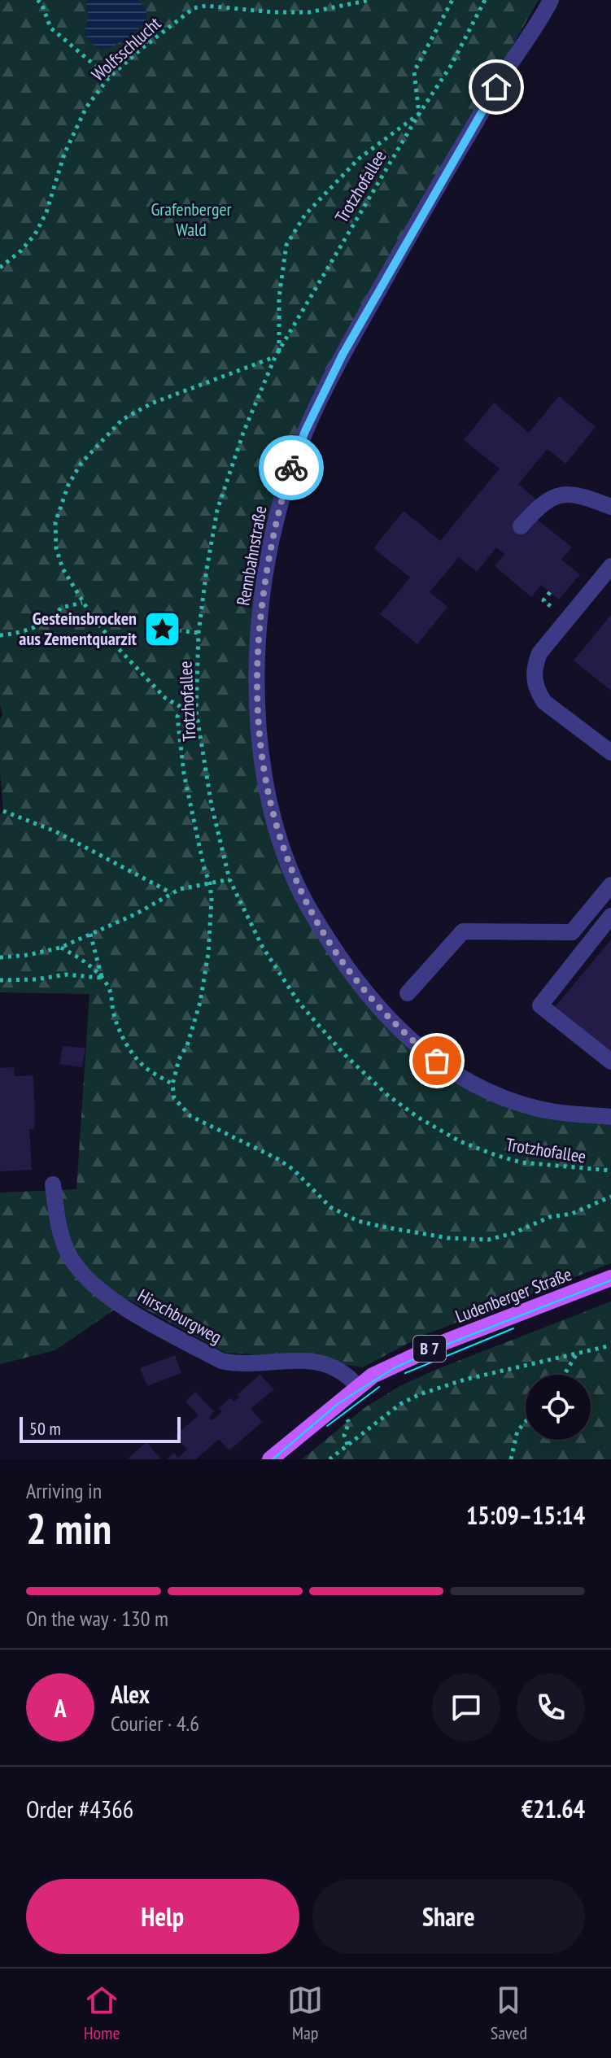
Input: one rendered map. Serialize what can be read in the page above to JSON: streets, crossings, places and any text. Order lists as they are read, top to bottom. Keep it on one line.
{"streets":{"main road":["Ludenberger Straße","B 7"],"street":["Rennbahnstraße","Hirschburgweg"],"path":["Wolfsschlucht","Trotzhofallee"]},"crossings":[["Ludenberger Straße","Hirschburgweg"]],"parks":["Grafenberger Wald"],"places":{"place":["Gesteinsbrocken aus Zementquarzit"]},"scale_bar":"50 m","page":{"scale":"50 m","heading":["2 min","Arriving in","15:09–15:14"],"panel":["Alex","Courier · 4.6","Order #4366","€21.64"],"bar":"On the way · 130 m","round":"A","buttons":["Help","Share"],"tabs":["Home","Map","Saved"]}}
